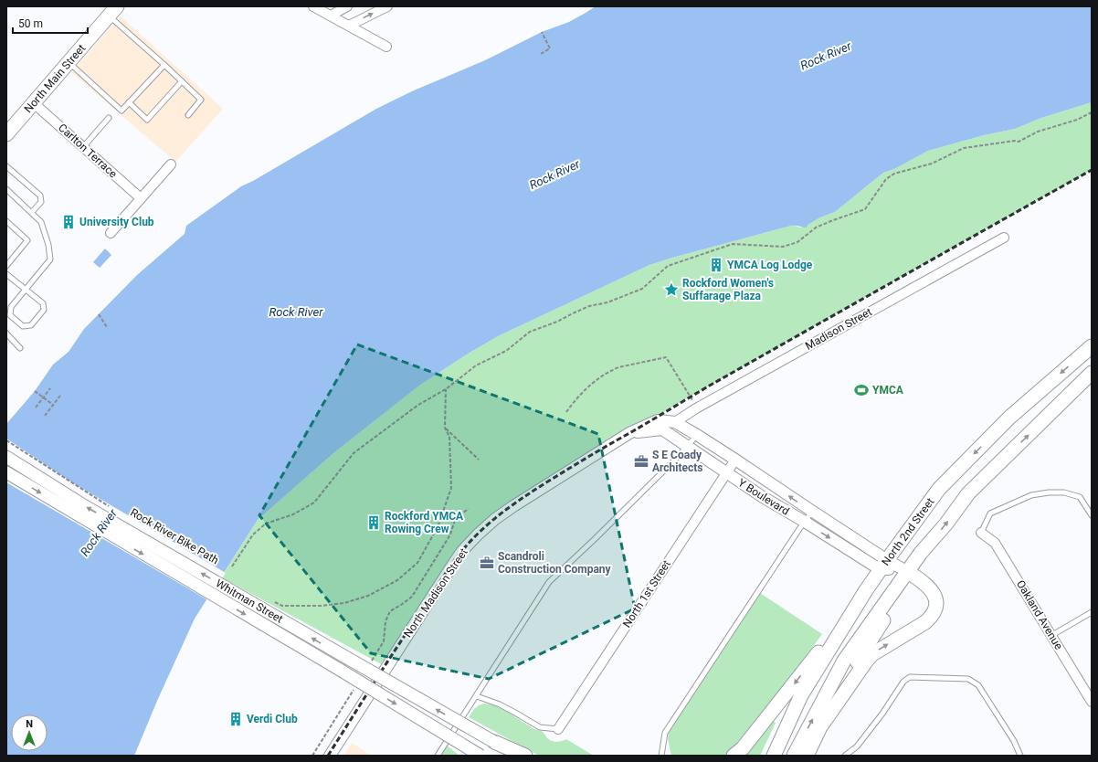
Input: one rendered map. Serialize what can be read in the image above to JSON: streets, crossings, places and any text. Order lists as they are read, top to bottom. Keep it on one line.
{"streets":{"main road":["North Main Street","North 2nd Street","Whitman Street"],"street":["Carlton Terrace","Madison Street","Y Boulevard","North Madison Street","North 1st Street","Oakland Avenue"]},"crossings":[["North Main Street","Carlton Terrace"],["Madison Street","Y Boulevard"],["Madison Street","North Madison Street"],["Y Boulevard","North 2nd Street"],["Y Boulevard","North Madison Street"],["Y Boulevard","North 1st Street"]],"water":["Rock River"],"places":{"building":["University Club","YMCA Log Lodge","Rockford YMCA Rowing Crew","Verdi Club"],"place":["Rockford Women's Suffarage Plaza"],"sports":["YMCA"],"office":["S E Coady Architects","Scandroli Construction Company"]},"scale_bar":"50 m","north":"top"}
